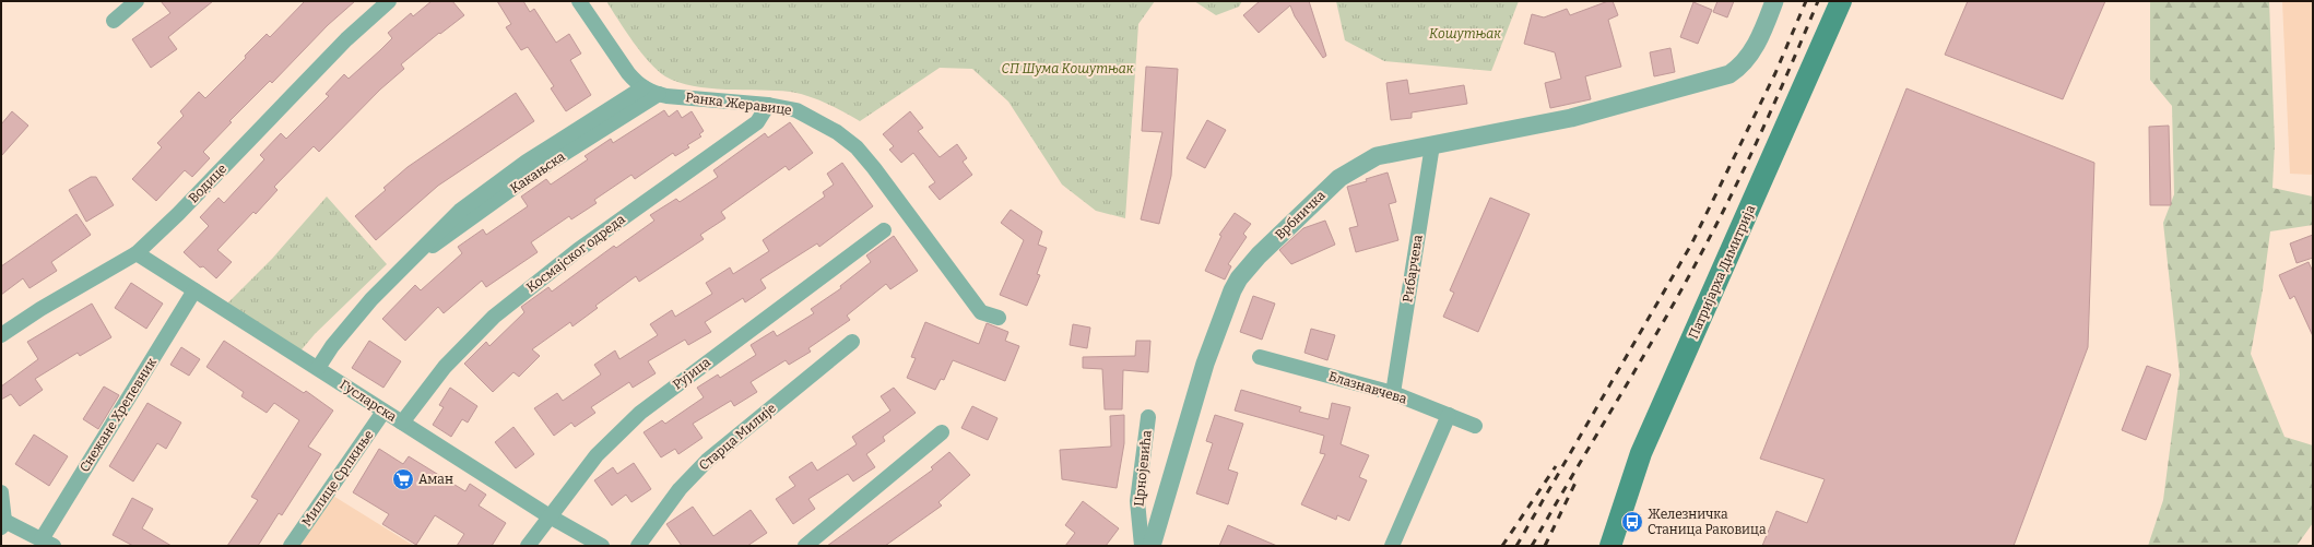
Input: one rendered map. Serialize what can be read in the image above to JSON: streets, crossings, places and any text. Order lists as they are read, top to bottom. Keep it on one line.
{"streets":{"main road":["Патријарха Димитрија"],"street":["Ранка Жеравице","Какањска","Водице","Врбничка","Космајског одреда","Рибарчева","Рујица","Блазнавчева","Гусларска","Снежане Хрепевник","Старца Милије","Црнојевића","Милице Српкиње"]},"crossings":[["Ранка Жеравице","Какањска"],["Ранка Жеравице","Космајског одреда"],["Какањска","Гусларска"],["Водице","Гусларска"],["Врбничка","Рибарчева"],["Космајског одреда","Гусларска"],["Рибарчева","Блазнавчева"],["Рујица","Гусларска"],["Гусларска","Снежане Хрепевник"],["Гусларска","Милице Српкиње"]],"parks":["Кошутњак","СП Шума Кошутњак"],"places":{"supermarket":["Аман"],"bus stop":["Железничка Станица Раковица"]}}
